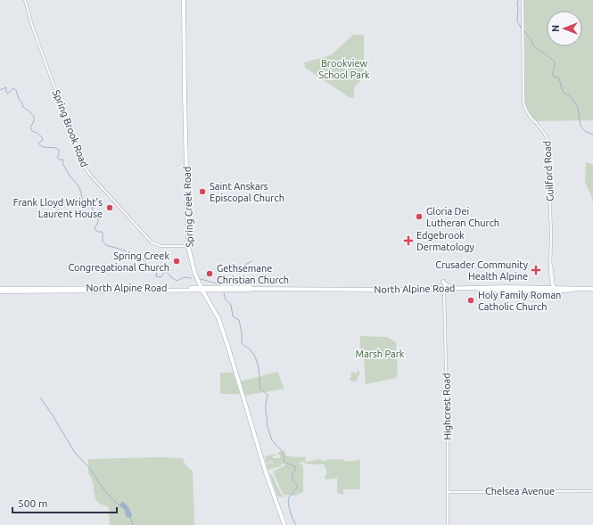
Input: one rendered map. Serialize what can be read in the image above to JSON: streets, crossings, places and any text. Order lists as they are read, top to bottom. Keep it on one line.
{"streets":{"main road":["Spring Creek Road","North Alpine Road"],"street":["Spring Brook Road","Guilford Road","Highcrest Road","Chelsea Avenue"]},"crossings":[["Spring Brook Road","Spring Creek Road"],["Guilford Road","North Alpine Road"],["Spring Creek Road","North Alpine Road"],["North Alpine Road","Highcrest Road"],["Highcrest Road","Chelsea Avenue"]],"parks":["Brookview School Park","Marsh Park"],"places":{"other":["Saint Anskars Episcopal Church","Frank Lloyd Wright's Laurent House","Gloria Dei Lutheran Church","Spring Creek Congregational Church","Gethsemane Christian Church","Holy Family Roman Catholic Church"],"health":["Edgebrook Dermatology","Crusader Community Health Alpine"]},"scale_bar":"500 m","north":"left"}
